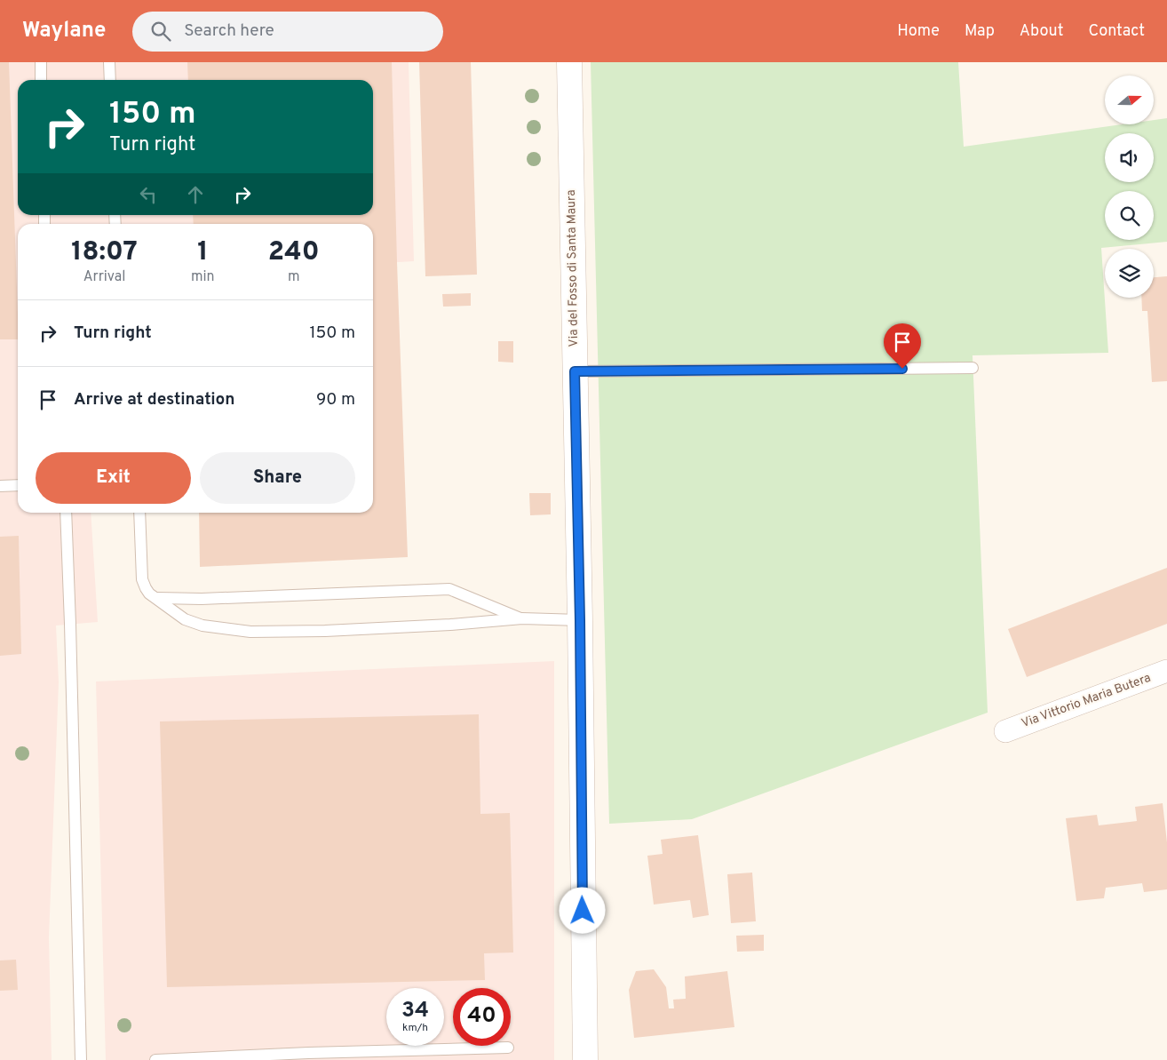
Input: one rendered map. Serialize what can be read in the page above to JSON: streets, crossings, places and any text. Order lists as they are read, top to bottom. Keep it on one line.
{"streets":{"street":["Via del Fosso di Santa Maura","Via Vittorio Maria Butera"]},"north":"right","page":{"header":"Waylane","search":"Search here","nav":["Home","Map","About","Contact"],"turn":["150 m","Turn right"],"eta":["18:07","Arrival","1","min","240","m"],"list":[{"name":"Turn right","value":"150 m"},{"name":"Arrive at destination","value":"90 m"}],"buttons":["Exit","Share"],"speed":"34 km/h","limit":"40"}}
